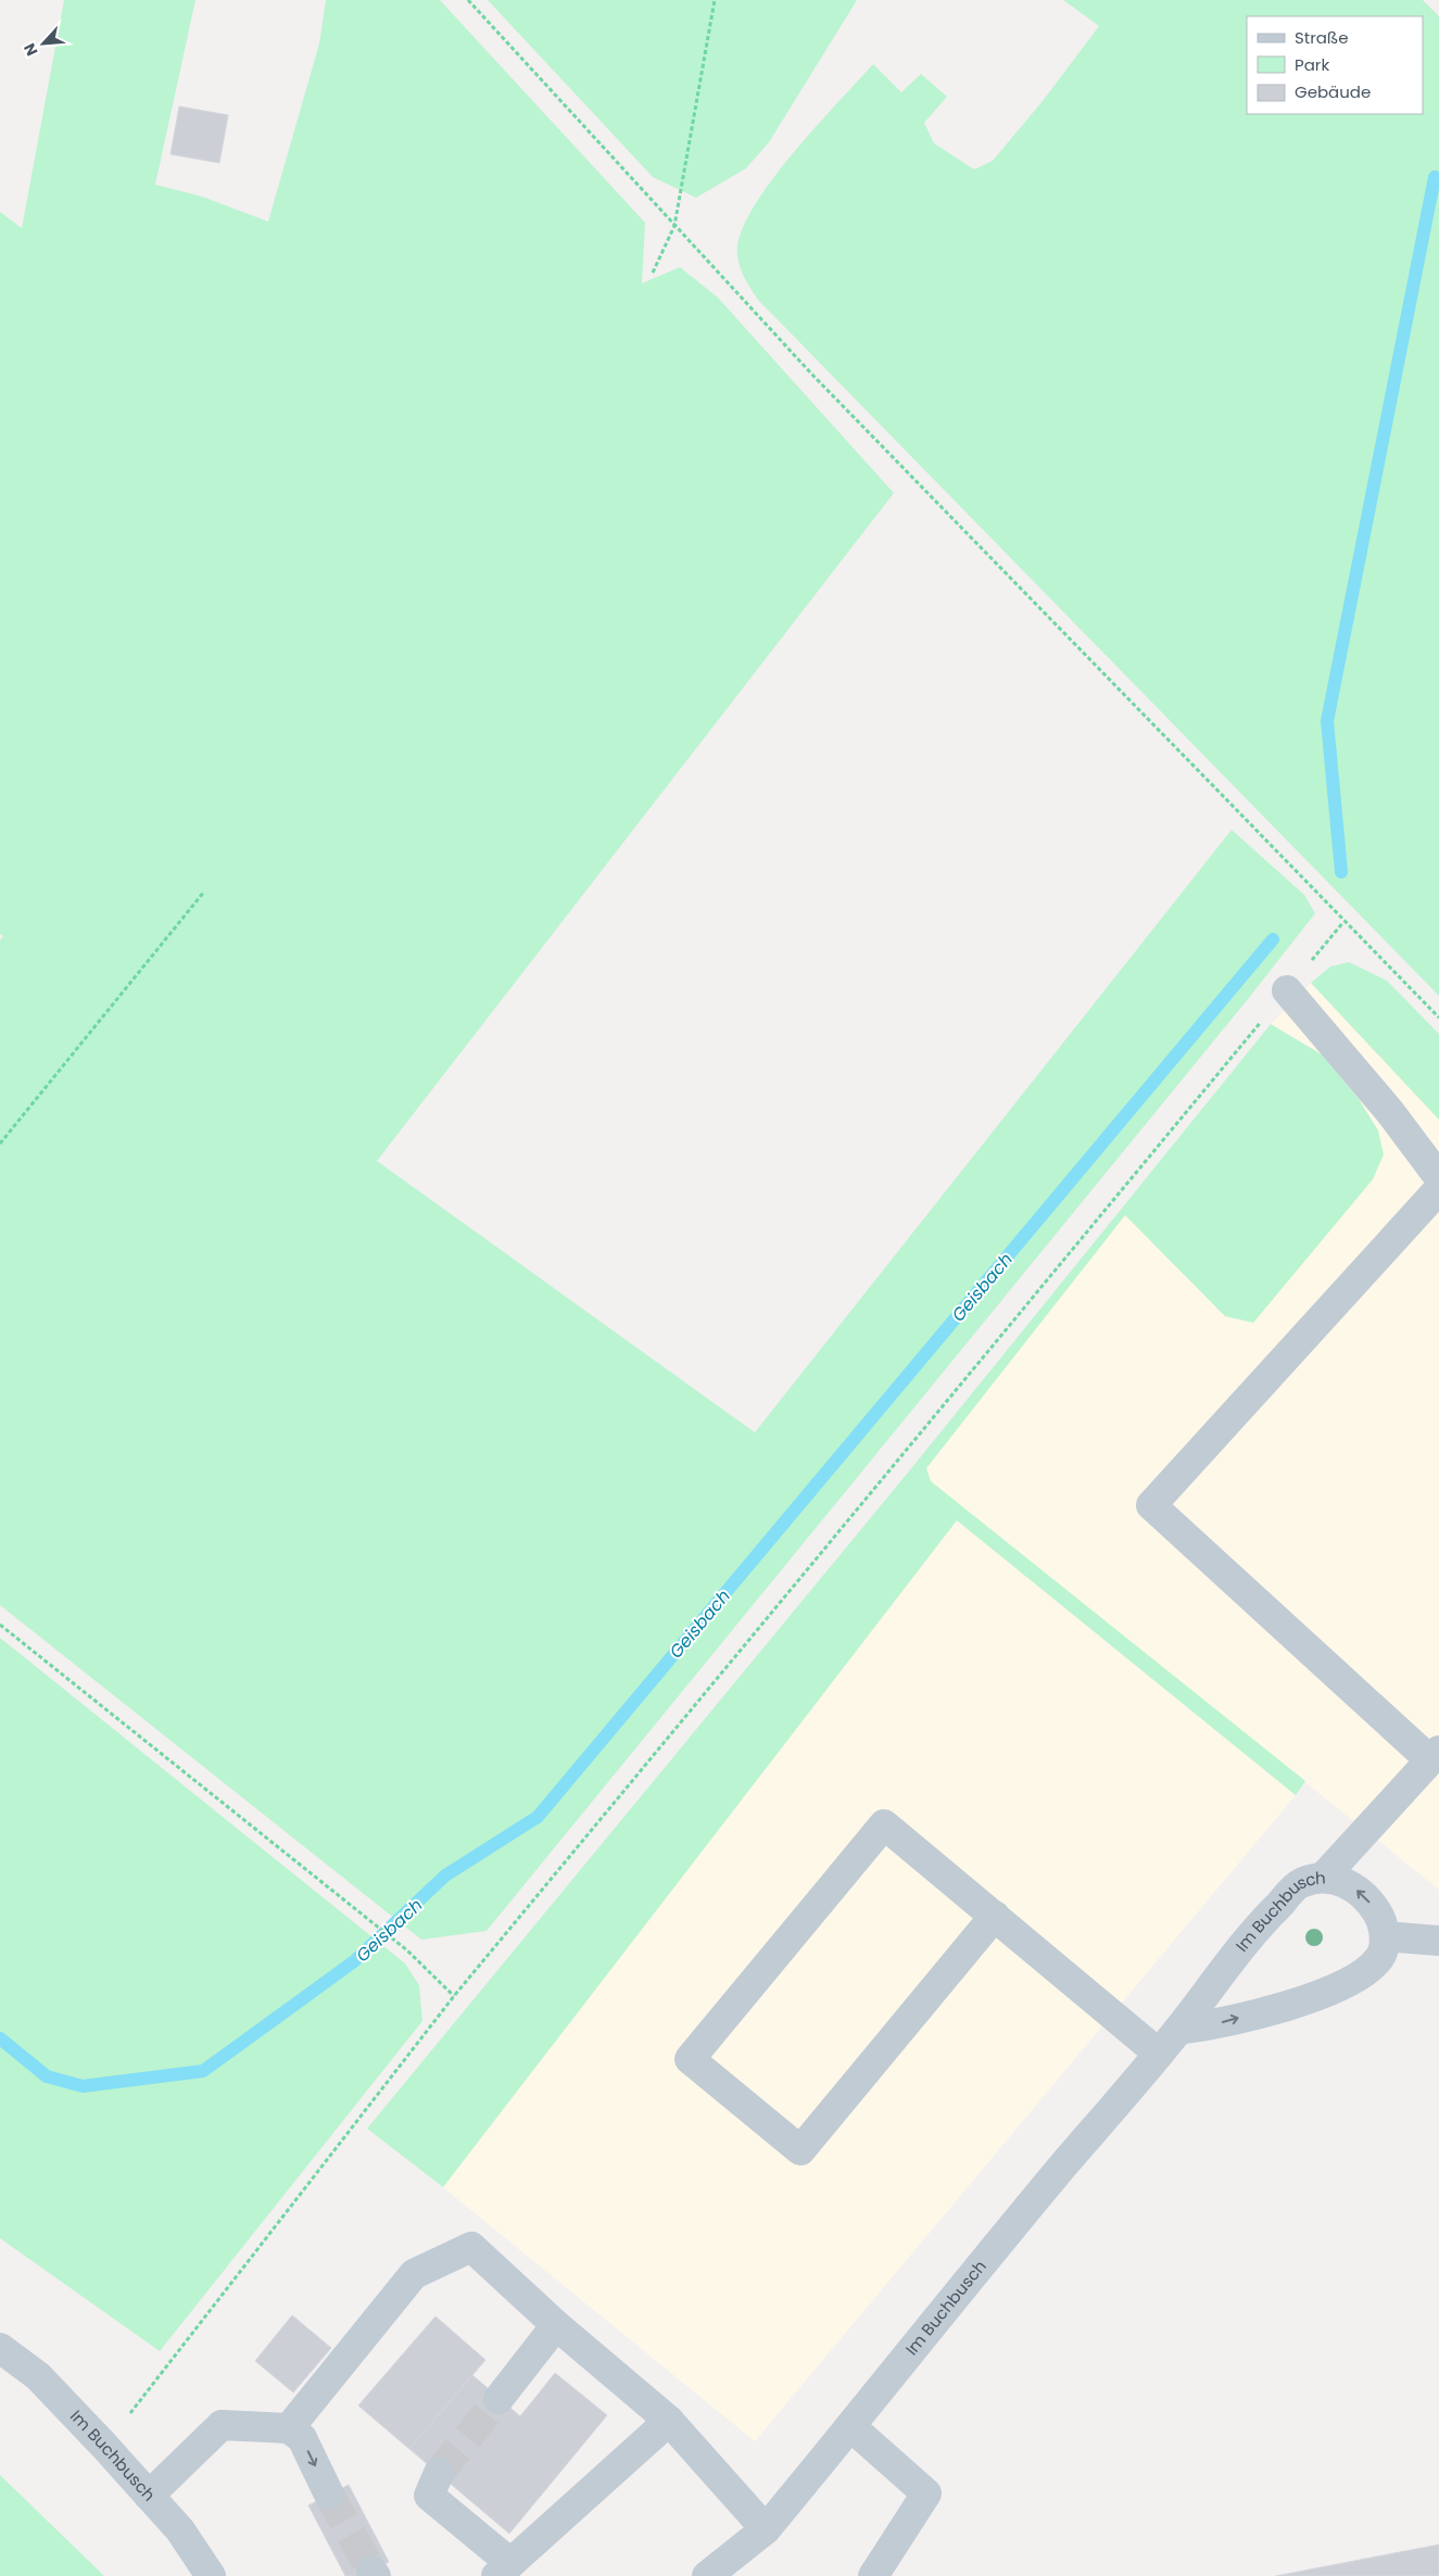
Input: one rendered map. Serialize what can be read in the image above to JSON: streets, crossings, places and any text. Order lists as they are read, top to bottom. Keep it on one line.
{"streets":{"street":["Im Buchbusch"]},"water":["Geisbach"],"legend":["Straße","Park","Gebäude"],"north":"bottom left"}
